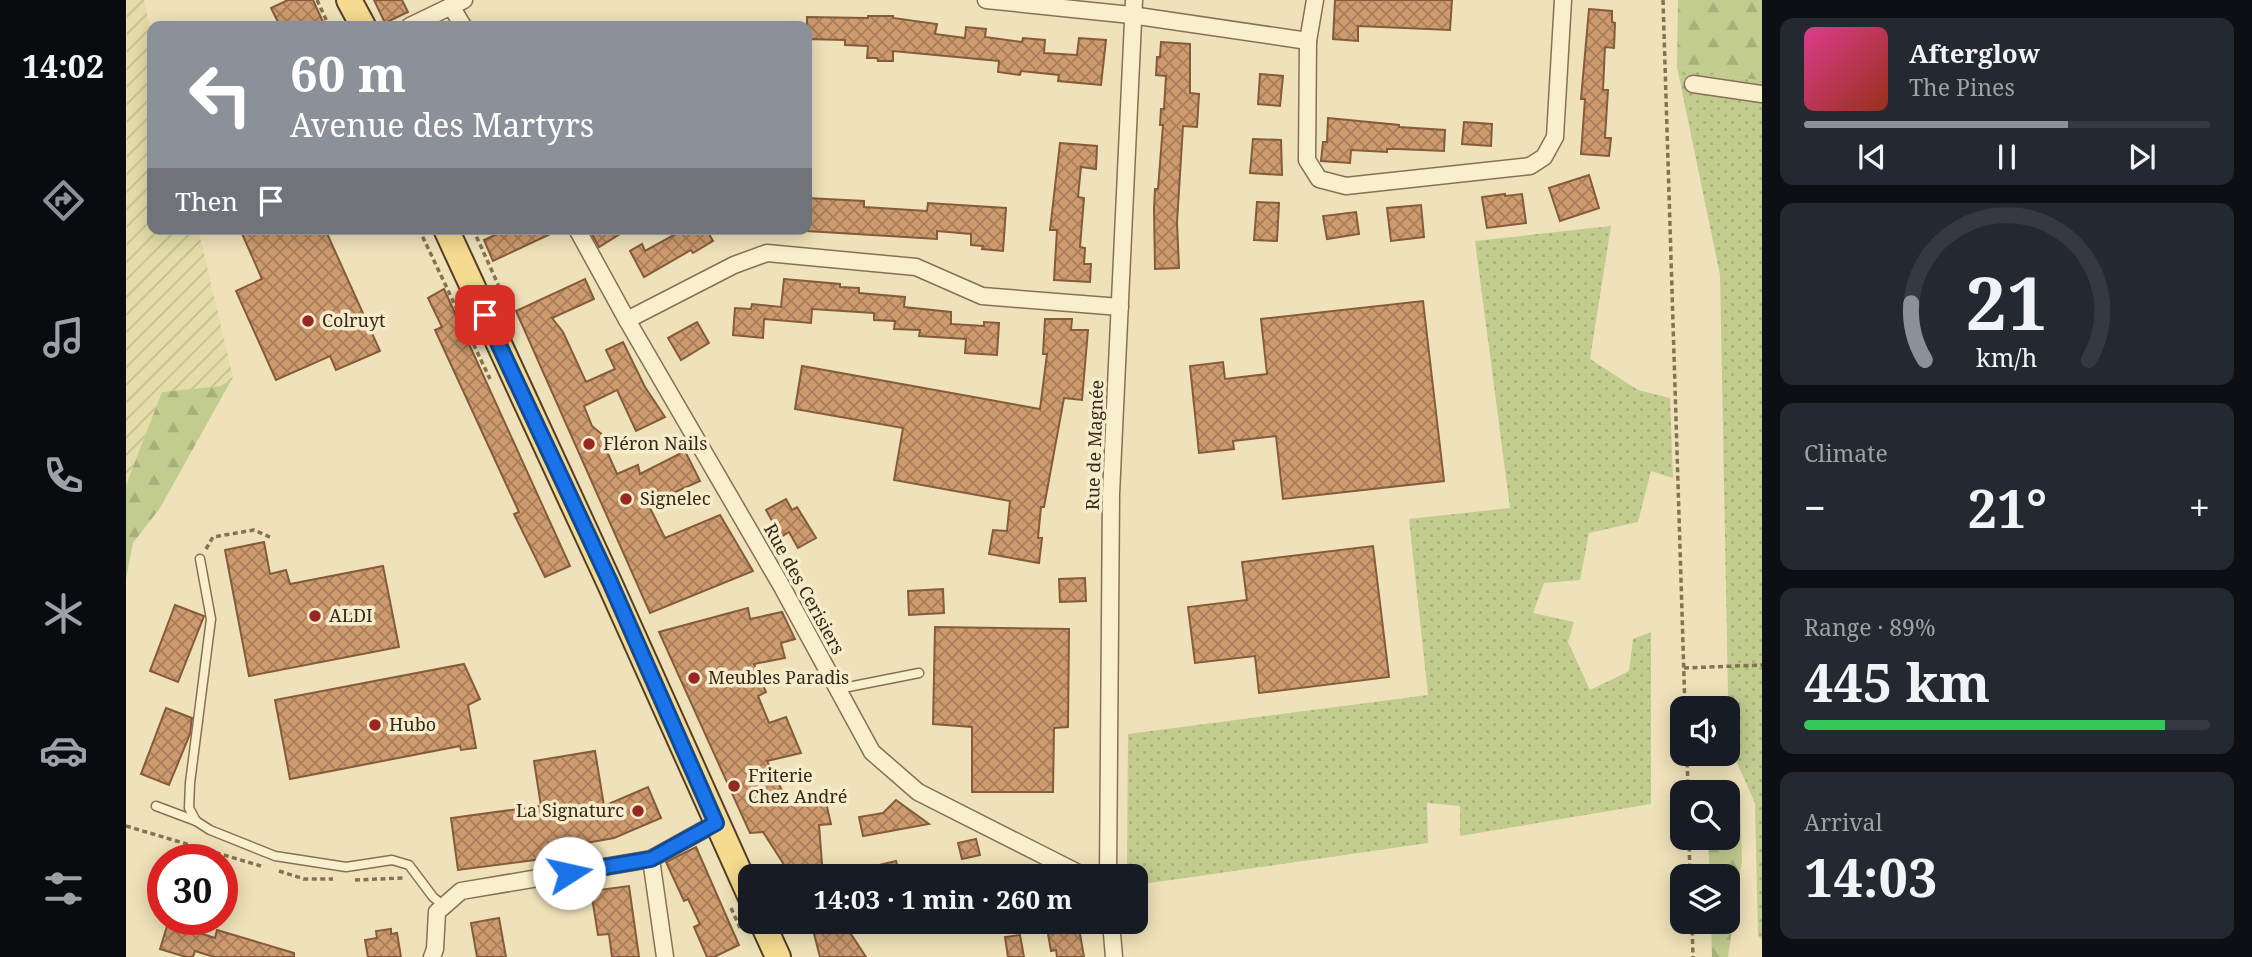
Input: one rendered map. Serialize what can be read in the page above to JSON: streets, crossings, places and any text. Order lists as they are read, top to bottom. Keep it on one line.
{"streets":{"street":["Rue de Magnée","Rue des Cerisiers"]},"places":["Colruyt","Fléron Nails","Signelec","ALDI","Meubles Paradis","Hubo","Friterie Chez André","La Signaturc"],"page":{"tabs":"14:02","turn":["60 m","Avenue des Martyrs"],"song":["Afterglow","The Pines"],"then":"Then","tile":["Climate",["Range · 89%","445 km"],["Arrival","14:03"]],"heat":["−","21°","+"],"limit":"30","trip":"14:03 · 1 min · 260 m","gauge":["21","km/h"]}}
